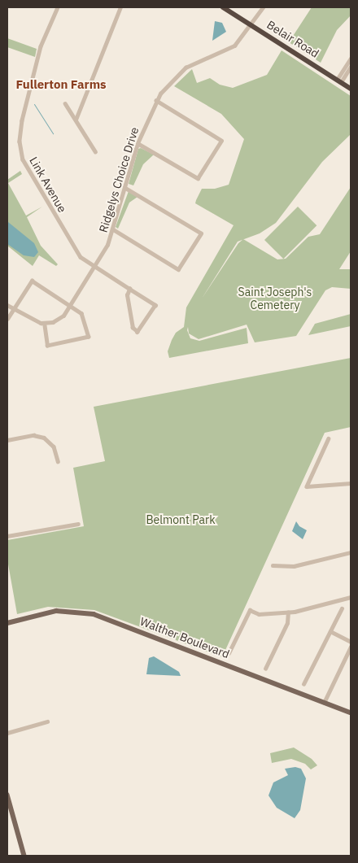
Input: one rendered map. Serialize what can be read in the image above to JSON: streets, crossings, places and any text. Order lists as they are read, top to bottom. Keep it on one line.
{"streets":{"highway":["Belair Road"],"main road":["Walther Boulevard"],"street":["Ridgelys Choice Drive","Link Avenue"]},"crossings":[["Belair Road","Ridgelys Choice Drive"],["Ridgelys Choice Drive","Link Avenue"]],"districts":["Fullerton Farms"],"parks":["Saint Joseph's Cemetery","Belmont Park"]}
